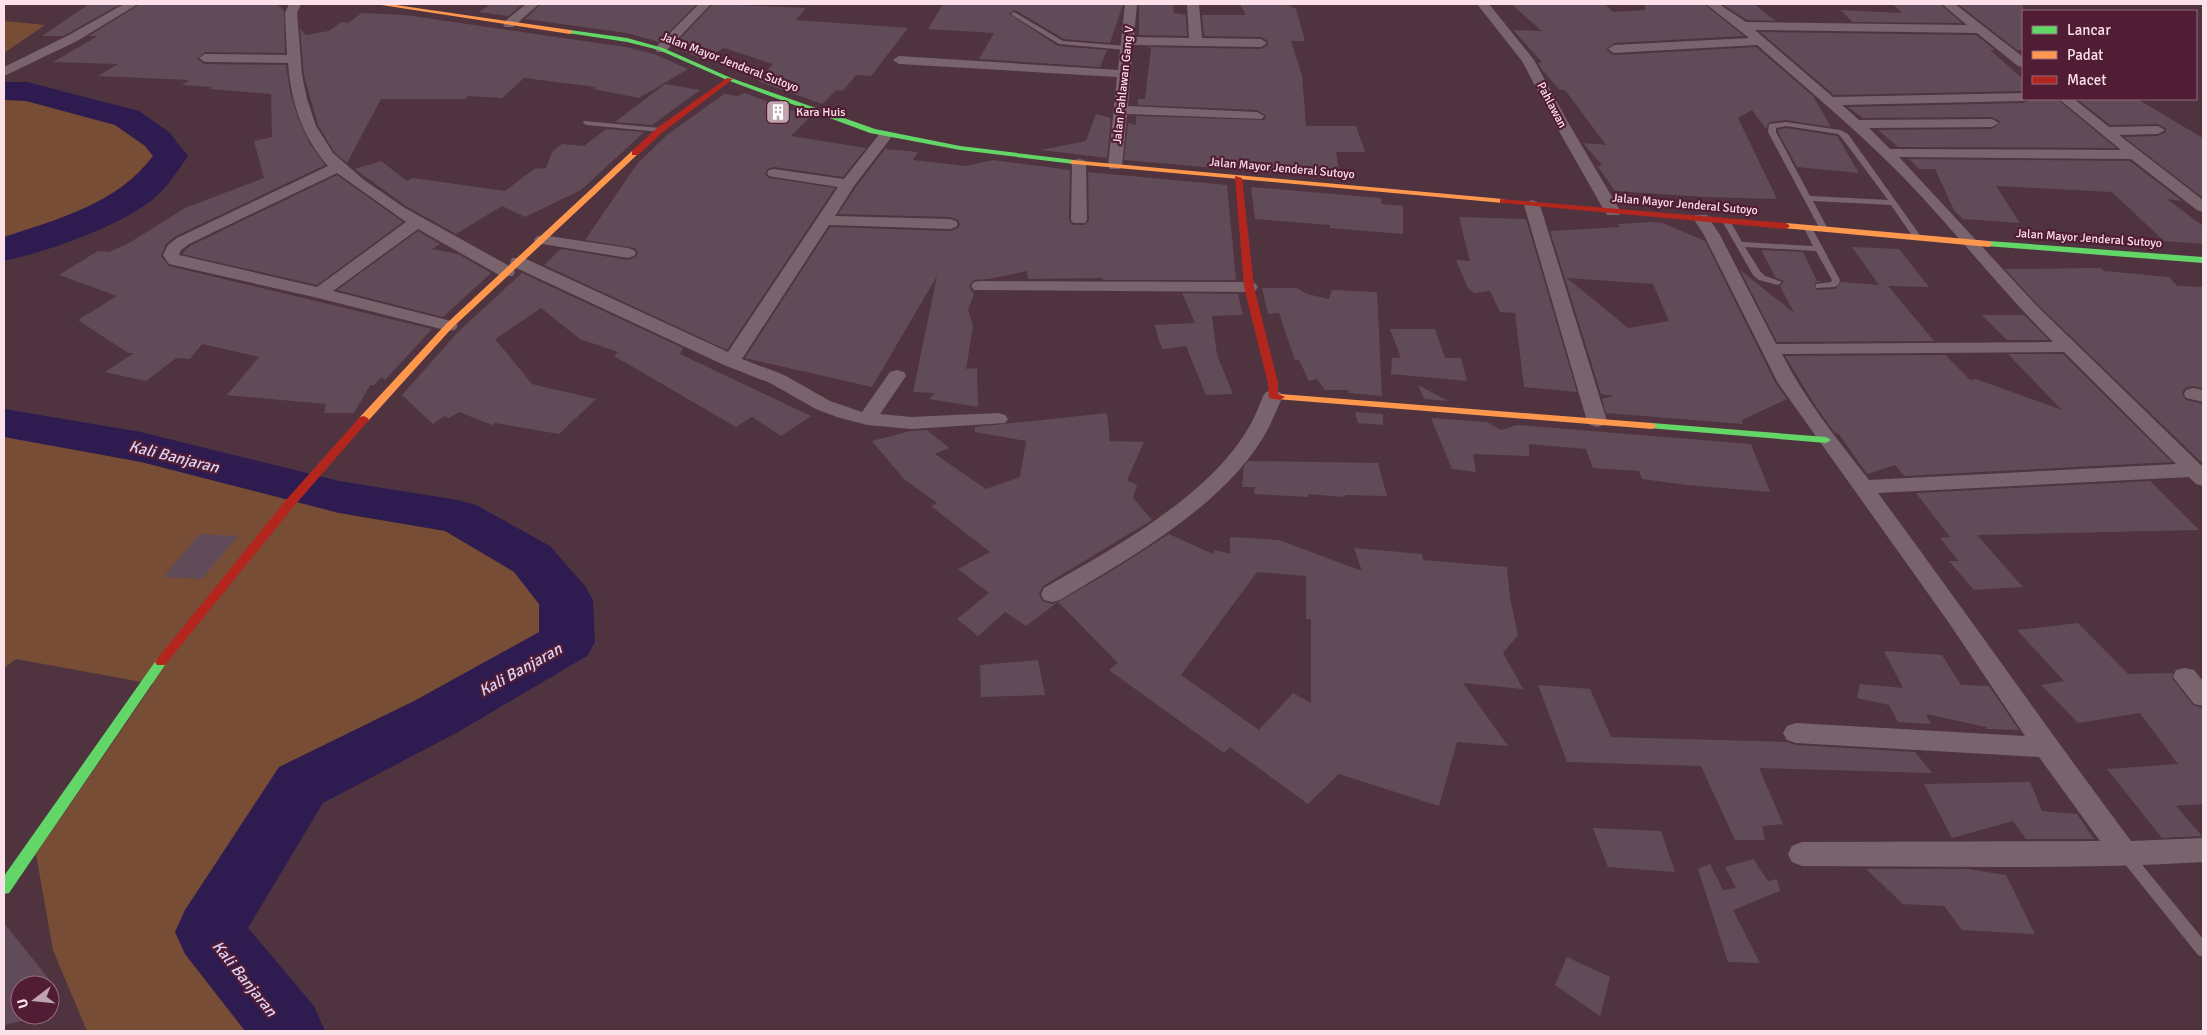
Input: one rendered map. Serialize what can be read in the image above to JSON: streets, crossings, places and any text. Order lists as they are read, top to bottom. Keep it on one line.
{"streets":{"main road":["Jalan Mayor Jenderal Sutoyo"],"street":["Jalan Pahlawan Gang V","Pahlawan"]},"crossings":[["Jalan Mayor Jenderal Sutoyo","Jalan Pahlawan Gang V"],["Jalan Mayor Jenderal Sutoyo","Pahlawan"]],"water":["Kali Banjaran"],"places":{"building":["Kara Huis"]},"legend":["Lancar","Padat","Macet"],"north":"left"}
